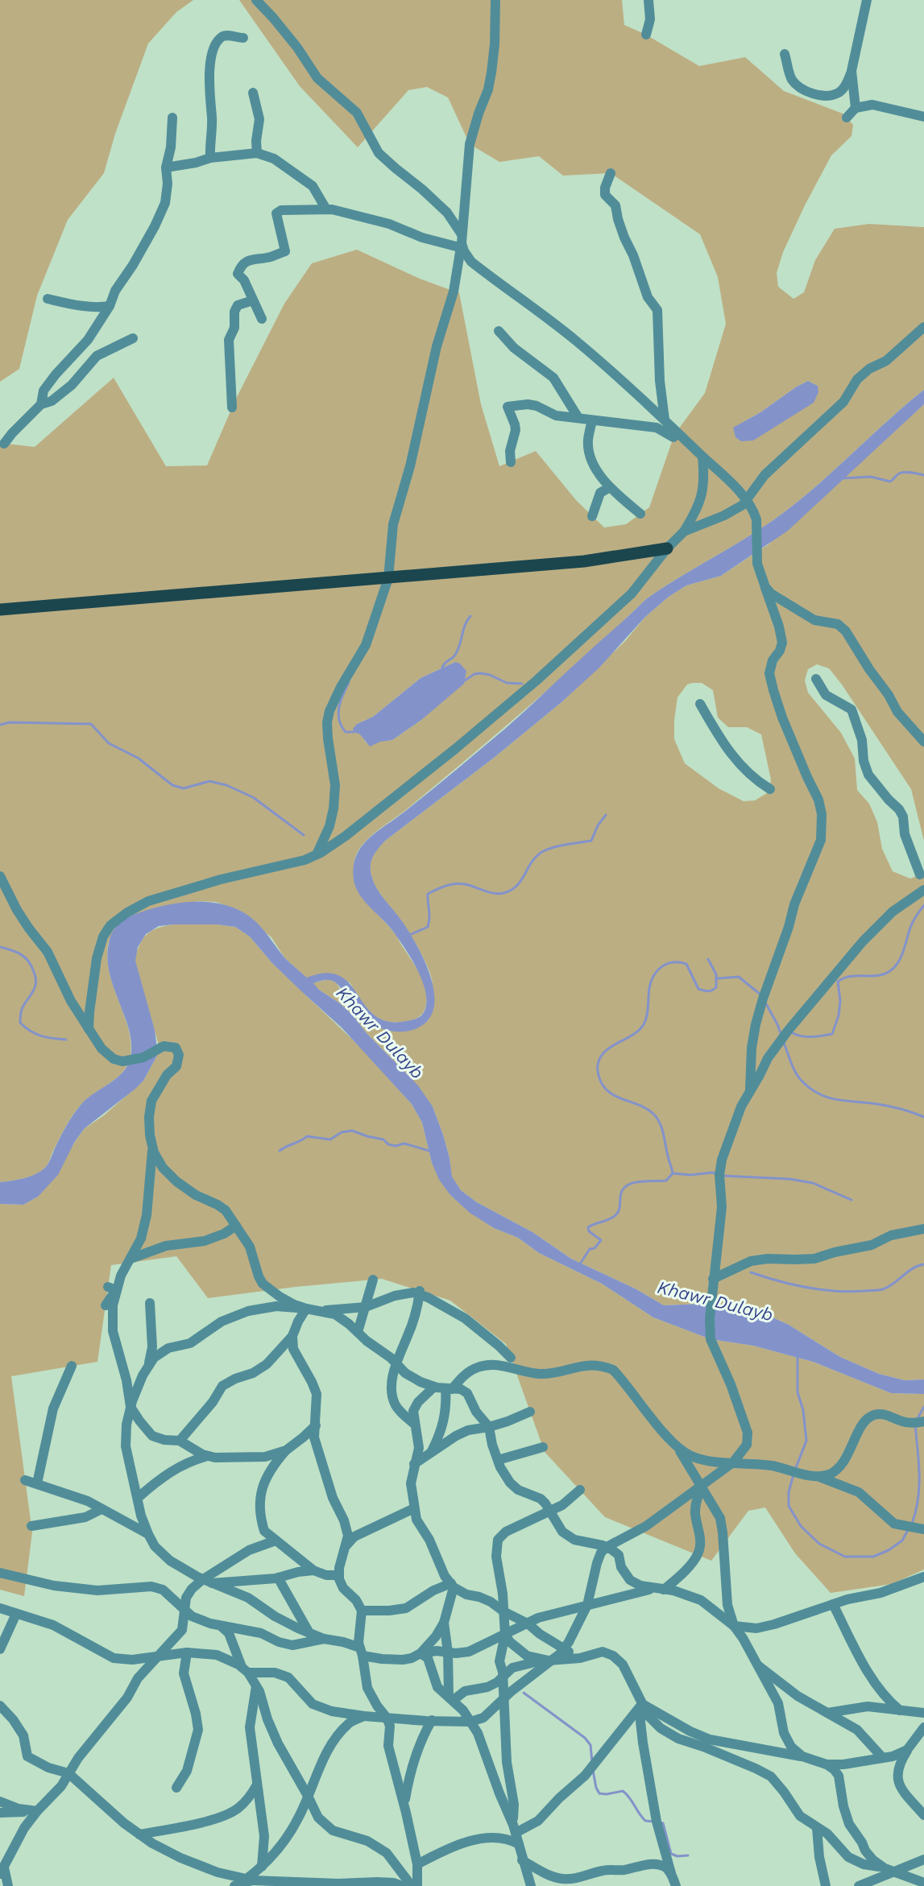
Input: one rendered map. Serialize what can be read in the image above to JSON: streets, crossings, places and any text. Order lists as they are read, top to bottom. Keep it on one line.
{"water":["Khawr Dulayb"]}
